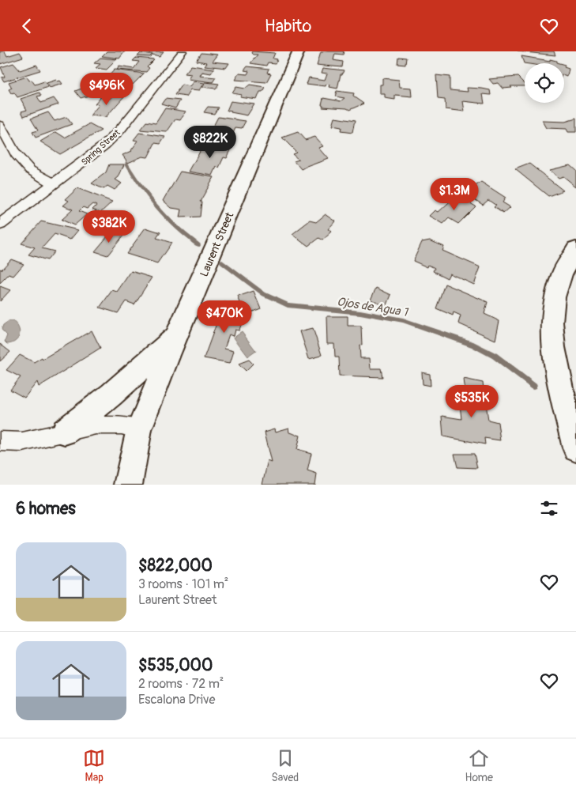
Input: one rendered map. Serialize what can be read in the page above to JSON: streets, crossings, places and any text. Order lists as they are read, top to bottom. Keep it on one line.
{"streets":{"street":["Spring Street","Laurent Street"]},"water":["Ojos de Agua 1"],"page":{"header":"Habito","price":["$496K","$822K","$1.3M","$382K","$470K","$535K"],"heading":"6 homes","list":[{"name":"$822,000","note":"3 rooms · 101 m² · Laurent Street"},{"name":"$535,000","note":"2 rooms · 72 m² · Escalona Drive"}],"tabs":["Map","Saved","Home"]}}
